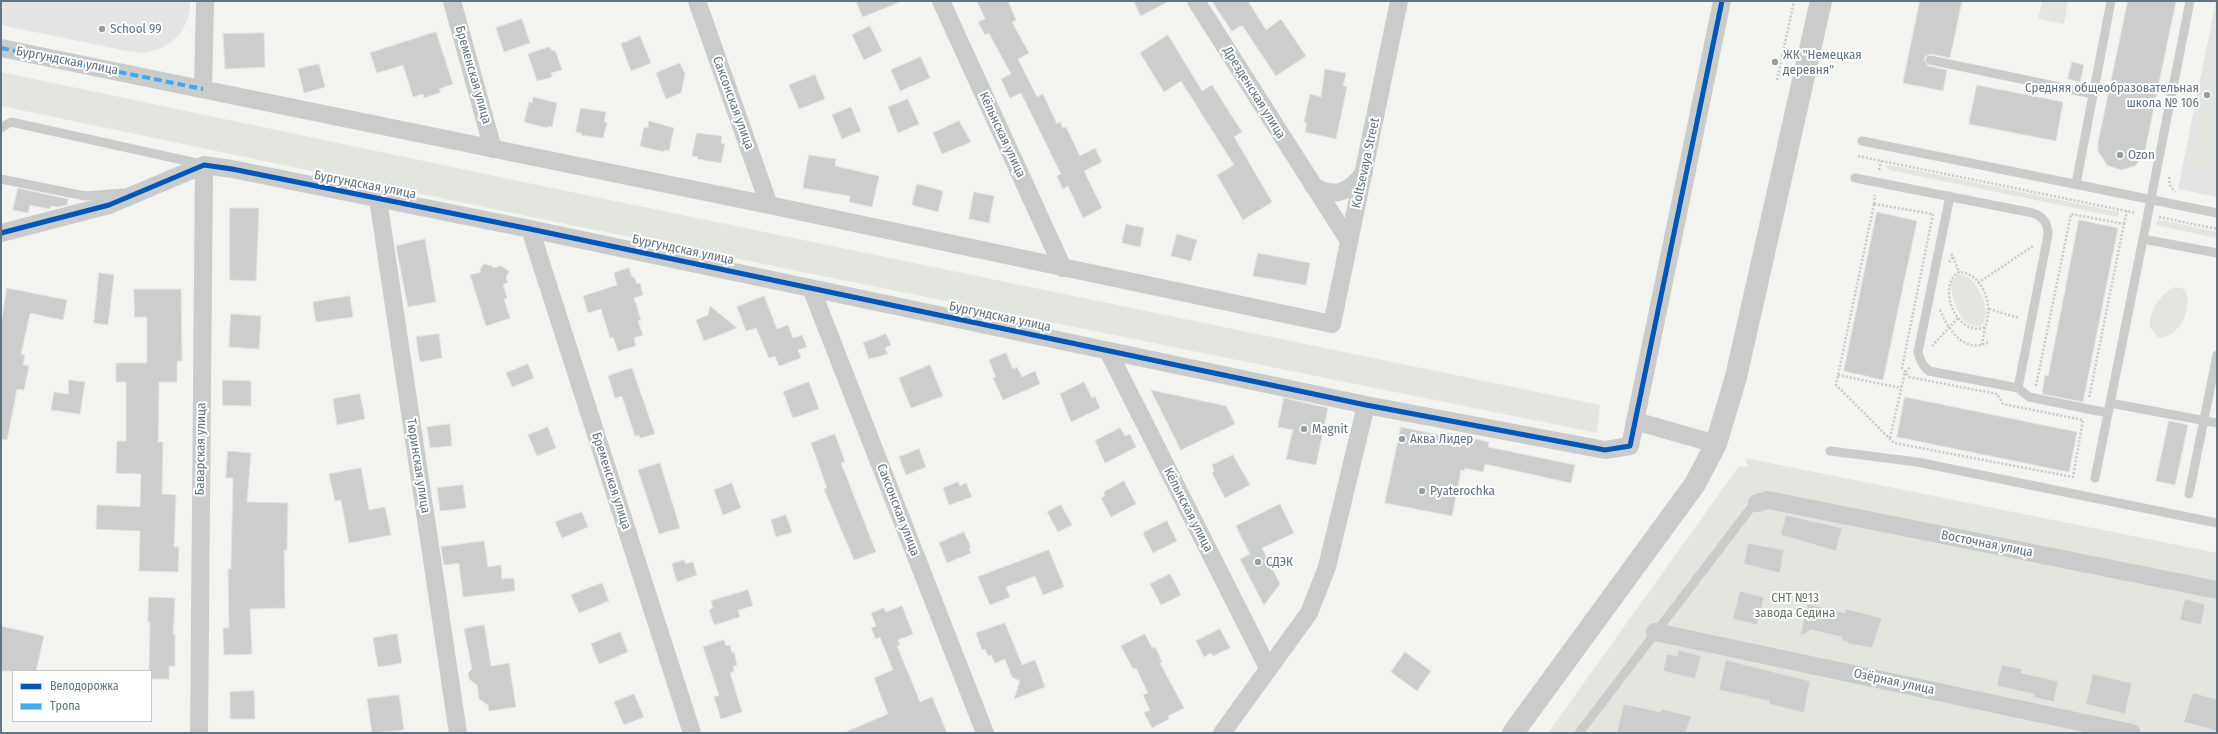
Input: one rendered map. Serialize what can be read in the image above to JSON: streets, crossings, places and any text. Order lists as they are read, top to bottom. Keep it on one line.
{"streets":{"street":["Бургундская улица","Бременская улица","Дрезденская улица","Саксонская улица","Кёльнская улица","Koltsevaya Street","Баварская улица","Тюринская улица","Восточная улица","Озёрная улица"]},"crossings":[["Бургундская улица","Бременская улица"],["Бургундская улица","Саксонская улица"],["Бургундская улица","Кёльнская улица"],["Бургундская улица","Koltsevaya Street"],["Бургундская улица","Баварская улица"],["Бургундская улица","Тюринская улица"],["Дрезденская улица","Koltsevaya Street"]],"parks":["СНТ №13 завода Седина"],"places":["School 99","ЖК \"Немецкая деревня\"","Средняя общеобразовательная школа № 106","Ozon","Magnit","Аква Лидер","Pyaterochka","СДЭК"],"legend":["Велодорожка","Тропа"]}
